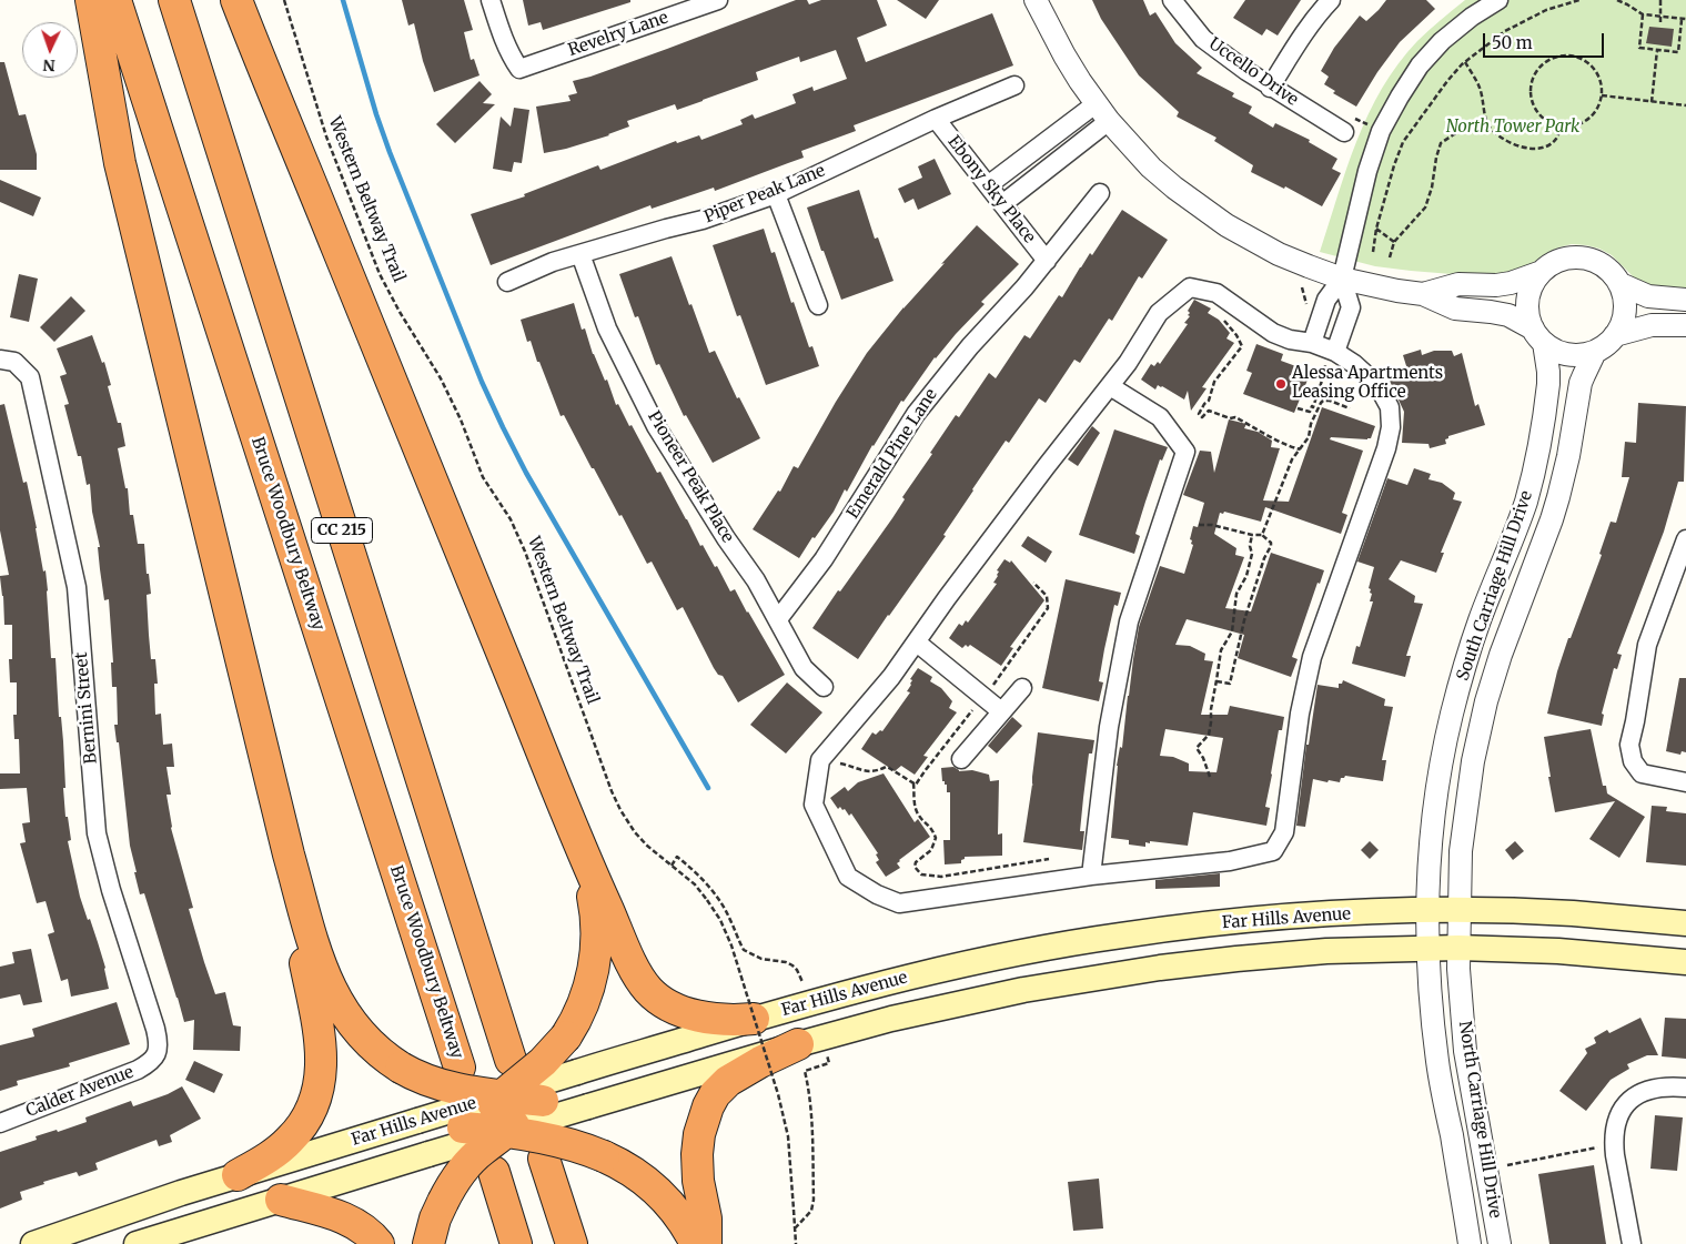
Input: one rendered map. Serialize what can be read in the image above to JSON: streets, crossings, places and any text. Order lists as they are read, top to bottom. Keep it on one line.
{"streets":{"highway":["CC 215","Bruce Woodbury Beltway"],"main road":["Far Hills Avenue"],"street":["Revelry Lane","Uccello Drive","Ebony Sky Place","Piper Peak Lane","Emerald Pine Lane","Pioneer Peak Place","South Carriage Hill Drive","Bernini Street","Calder Avenue","North Carriage Hill Drive"],"path":["Western Beltway Trail"]},"crossings":[["Ebony Sky Place","Piper Peak Lane"],["Ebony Sky Place","Emerald Pine Lane"],["Piper Peak Lane","Pioneer Peak Place"],["Emerald Pine Lane","Pioneer Peak Place"],["South Carriage Hill Drive","Far Hills Avenue"],["South Carriage Hill Drive","North Carriage Hill Drive"],["Bernini Street","Calder Avenue"],["Far Hills Avenue","North Carriage Hill Drive"]],"parks":["North Tower Park"],"places":["Alessa Apartments Leasing Office"],"scale_bar":"50 m","north":"bottom"}
